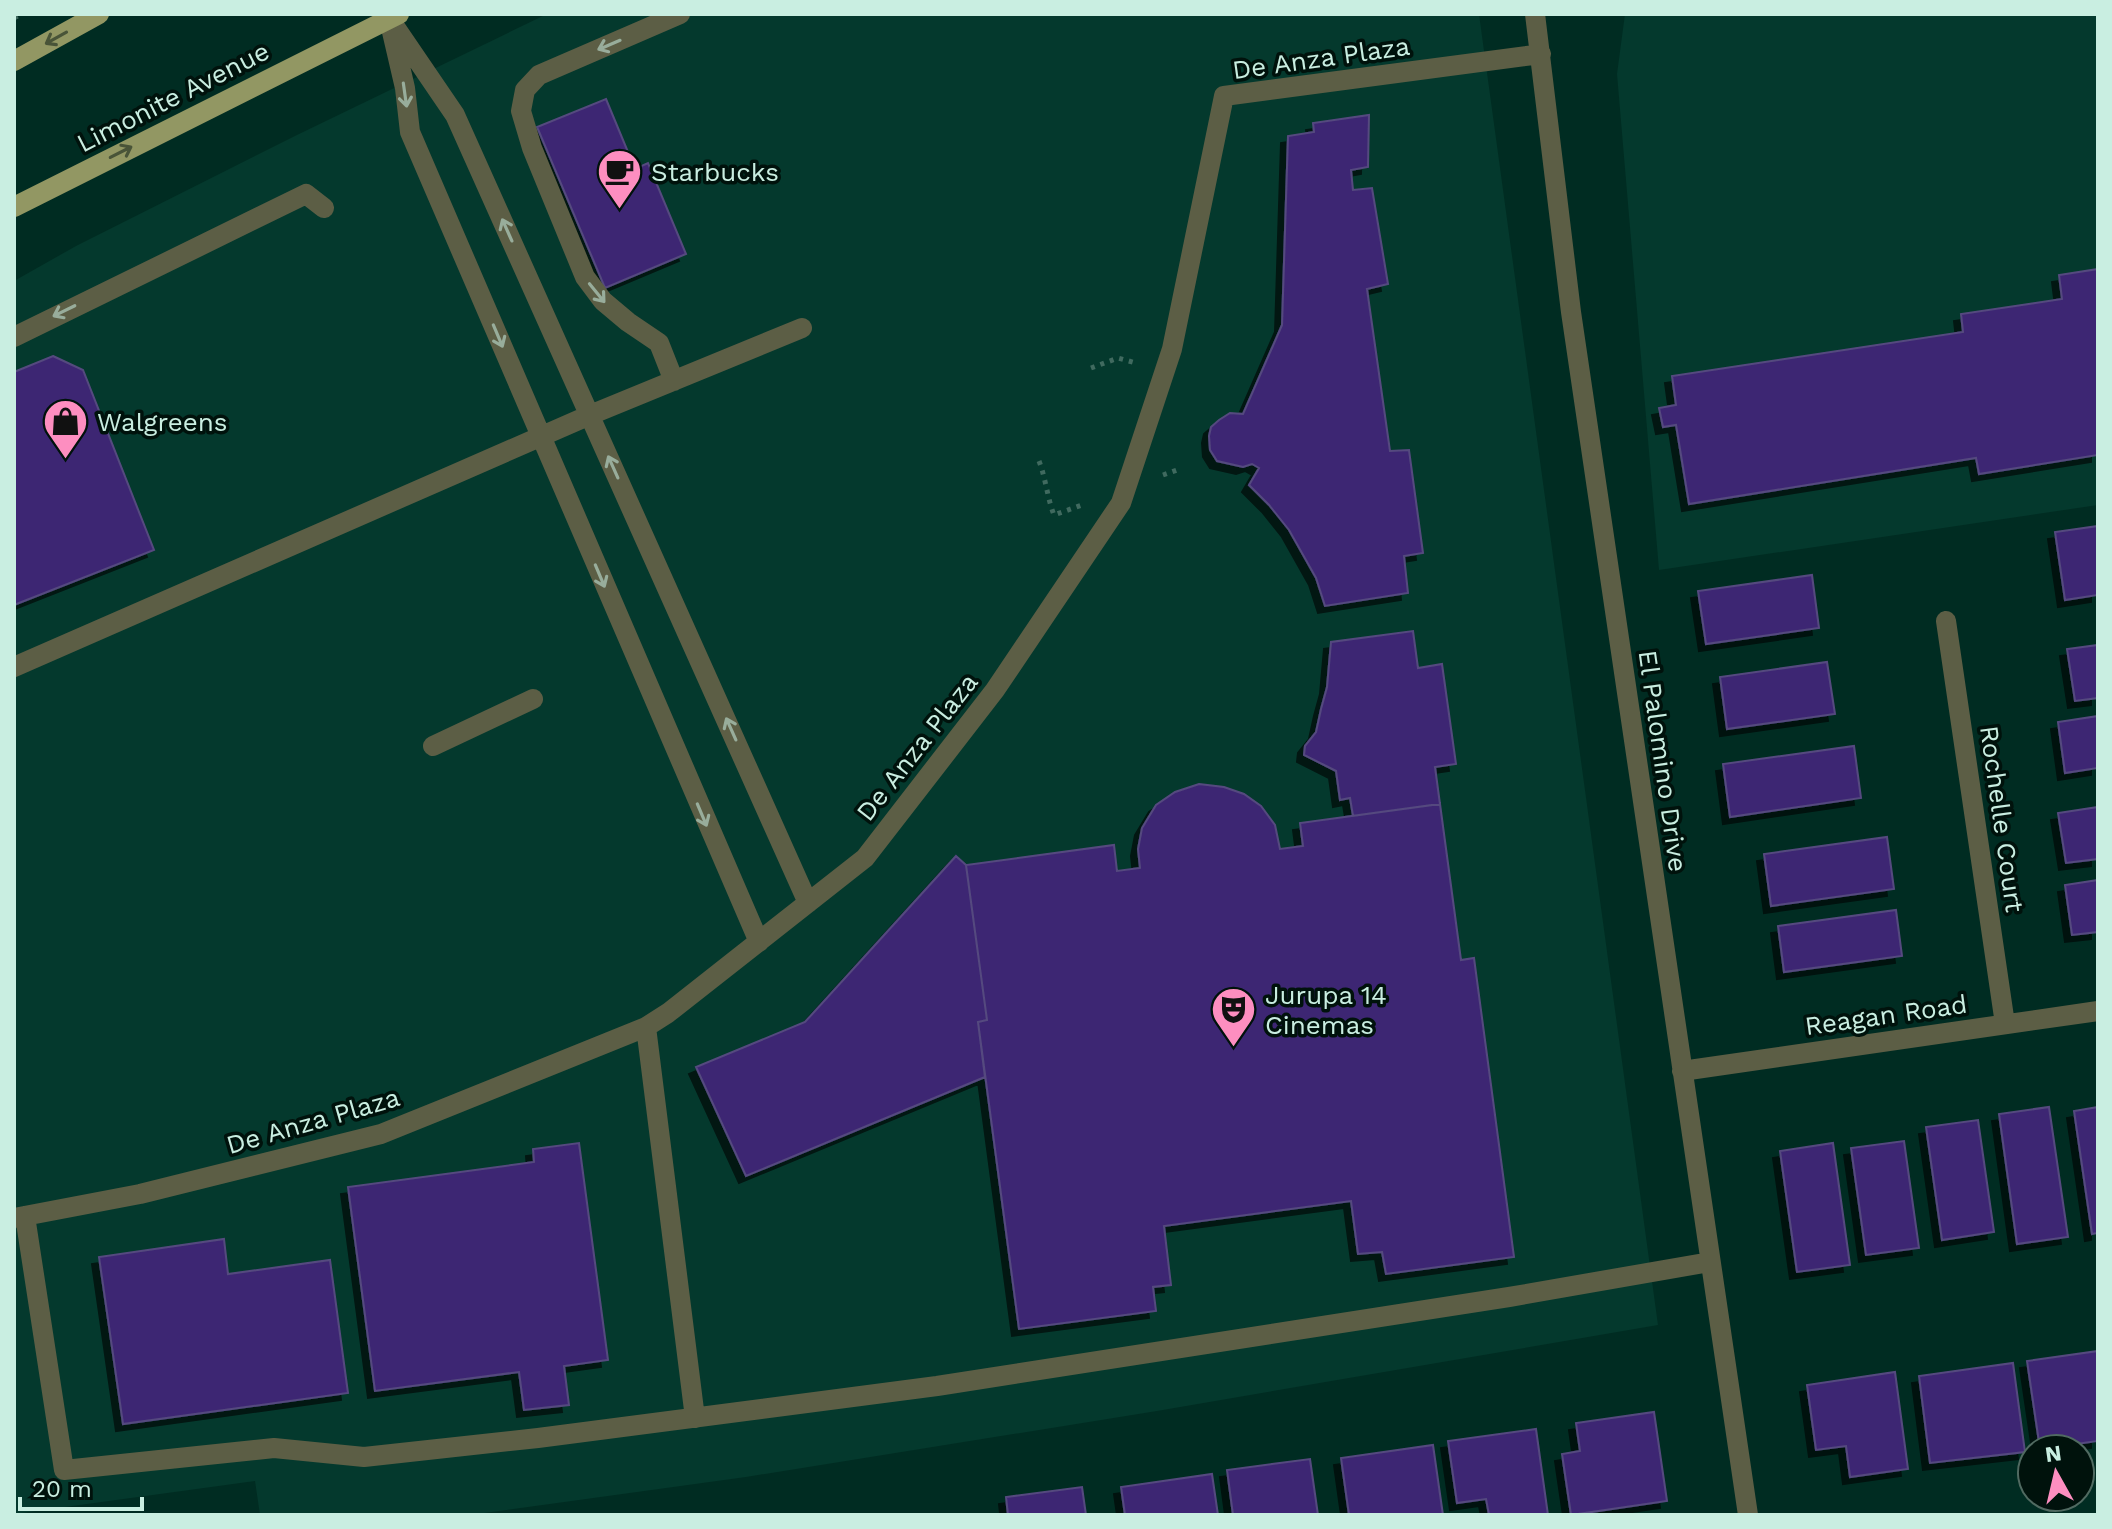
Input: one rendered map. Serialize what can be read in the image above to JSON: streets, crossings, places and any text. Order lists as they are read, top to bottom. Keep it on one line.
{"streets":{"main road":["Limonite Avenue"],"street":["De Anza Plaza","El Palomino Drive","Rochelle Court","Reagan Road"]},"crossings":[["De Anza Plaza","El Palomino Drive"],["El Palomino Drive","Reagan Road"],["Rochelle Court","Reagan Road"]],"one_way":["Limonite Avenue"],"places":{"cafe":["Starbucks"],"shop":["Walgreens"],"theatre":["Jurupa 14 Cinemas"]},"scale_bar":"20 m","north":"top"}
